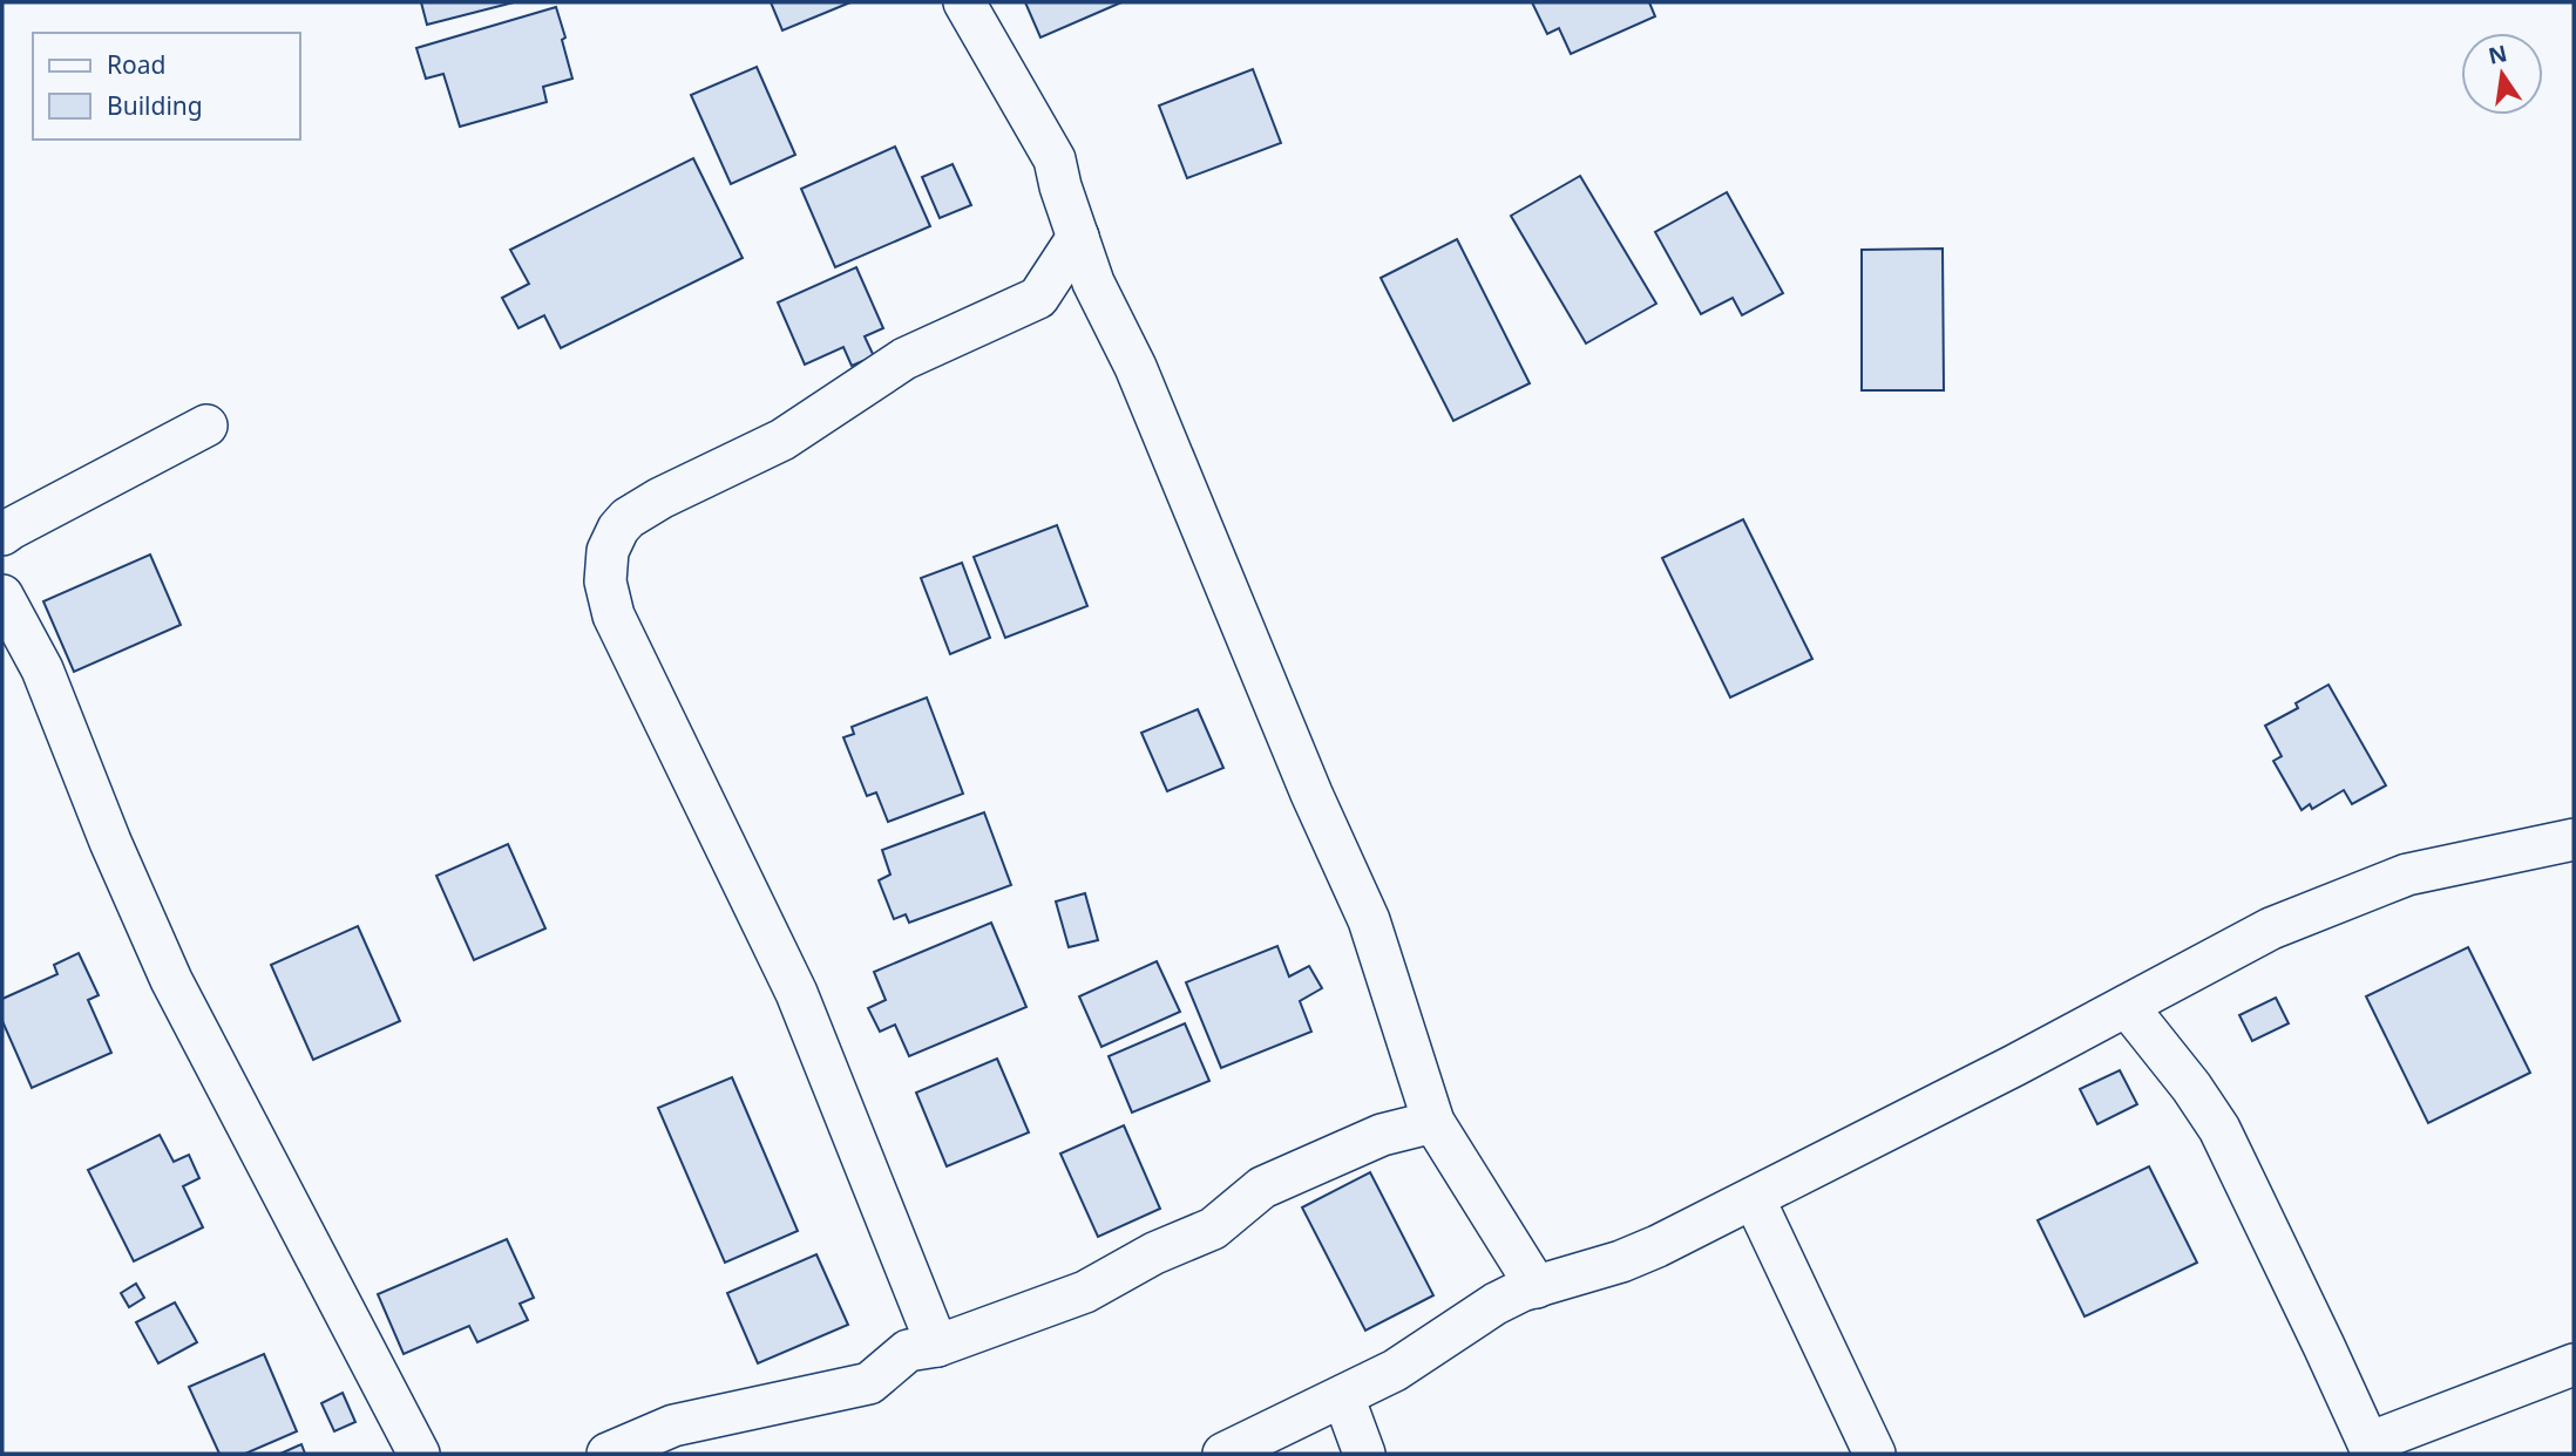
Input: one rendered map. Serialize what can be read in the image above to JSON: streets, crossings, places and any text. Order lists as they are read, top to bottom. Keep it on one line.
{"legend":["Road","Building"],"north":"top"}
